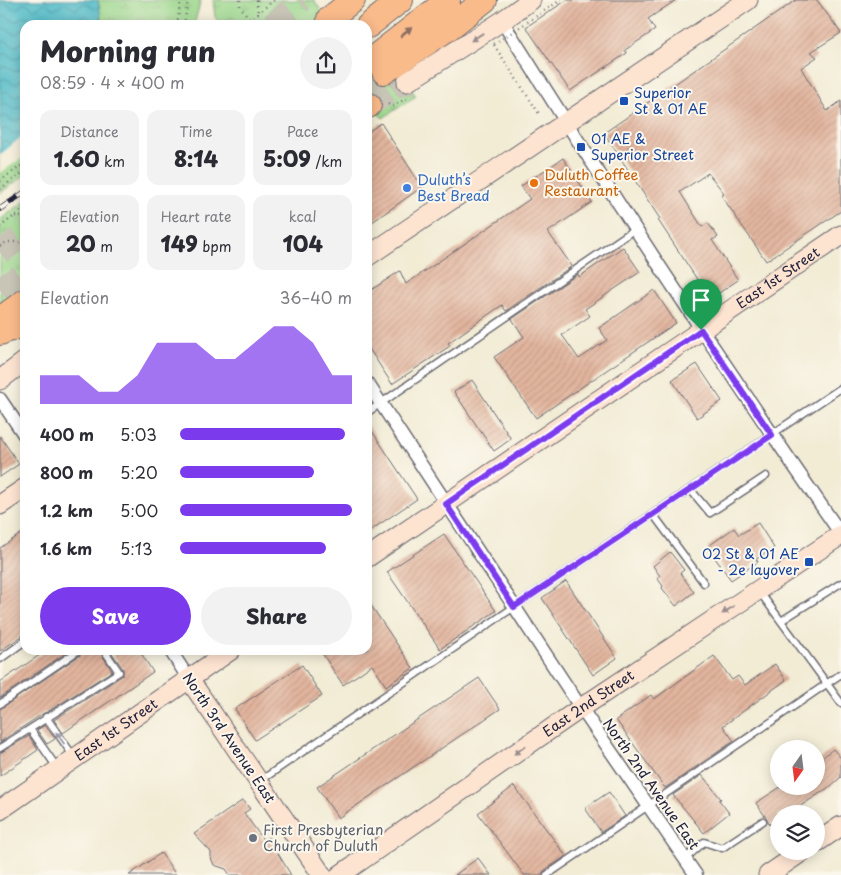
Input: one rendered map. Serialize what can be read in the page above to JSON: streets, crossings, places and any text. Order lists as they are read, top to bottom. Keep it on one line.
{"streets":{"street":["East 1st Street","East 2nd Street","North 3rd Avenue East","North 2nd Avenue East"]},"crossings":[["East 1st Street","North 3rd Avenue East"],["East 1st Street","North 2nd Avenue East"],["East 2nd Street","North 2nd Avenue East"]],"one_way":["East 2nd Street"],"places":{"transit":["Superior St & 01 AE","01 AE & Superior Street","02 St & 01 AE - 2e layover"],"other":["Duluth Coffee Restaurant","Duluth’s Best Bread","First Presbyterian Church of Duluth"]},"north":"bottom","page":{"heading":["Morning run","08:59 · 4 × 400 m"],"stats":[["Distance","1.60 km"],["Time","8:14"],["Pace","5:09 /km"],["Elevation","20 m"],["Heart rate","149 bpm"],["kcal","104"]],"chart":["Elevation","36–40 m"],"list":[{"name":"400 m","note":"5:03"},{"name":"800 m","note":"5:20"},{"name":"1.2 km","note":"5:00"},{"name":"1.6 km","note":"5:13"}],"buttons":["Save","Share"]}}
